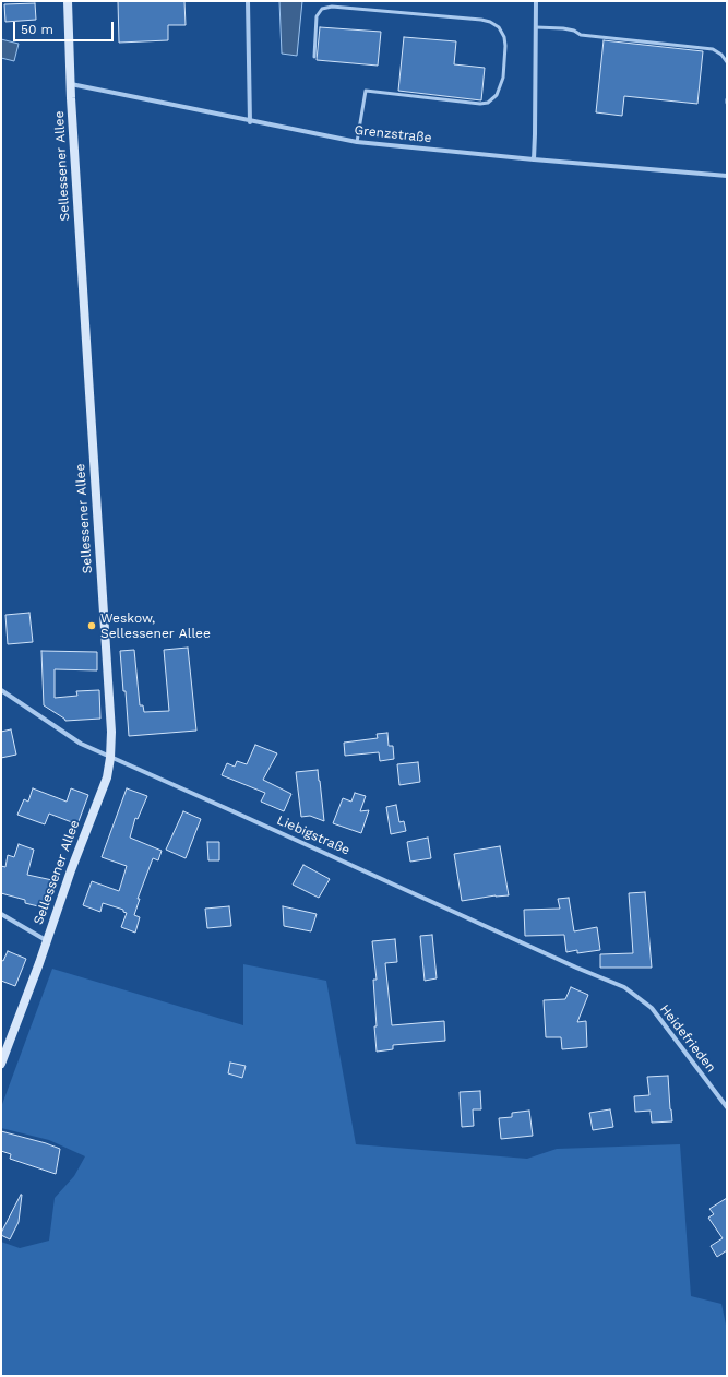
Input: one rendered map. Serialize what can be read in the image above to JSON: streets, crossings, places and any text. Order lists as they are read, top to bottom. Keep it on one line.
{"streets":{"main road":["Sellessener Allee"],"street":["Grenzstraße","Liebigstraße","Heidefrieden"]},"crossings":[["Grenzstraße","Sellessener Allee"],["Sellessener Allee","Liebigstraße"],["Liebigstraße","Heidefrieden"]],"places":["Weskow, Sellessener Allee"],"scale_bar":"50 m"}
